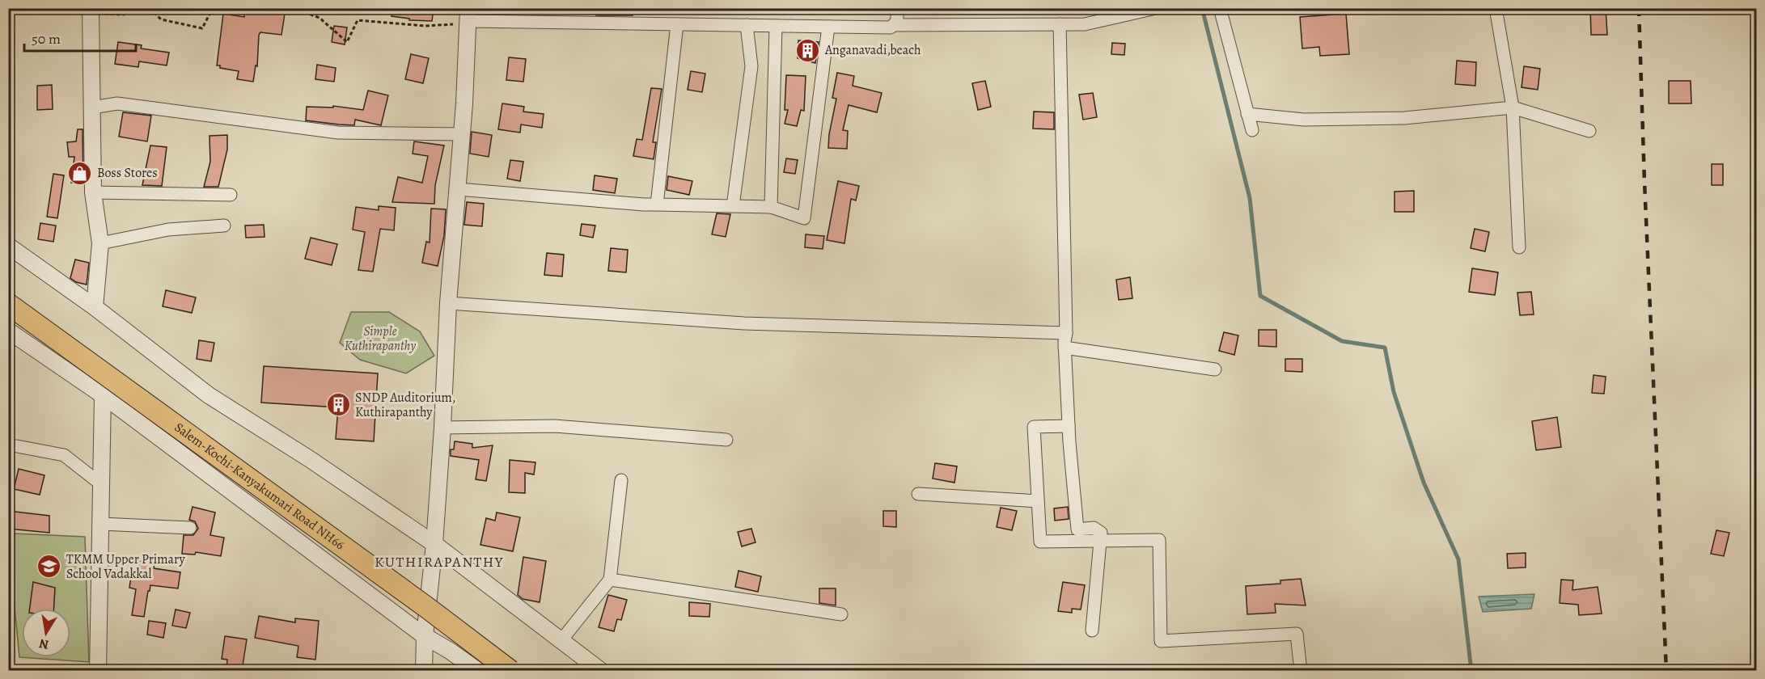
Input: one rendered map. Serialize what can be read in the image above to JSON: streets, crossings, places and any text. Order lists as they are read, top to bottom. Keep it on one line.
{"streets":{"highway":["Salem-Kochi-Kanyakumari Road NH66"]},"districts":["KUTHIRAPANTHY"],"parks":["Simple Kuthirapanthy"],"places":{"building":["Anganavadi,beach","SNDP Auditorium, Kuthirapanthy"],"shop":["Boss Stores"],"school or university":["TKMM Upper Primary School Vadakkal"]},"scale_bar":"50 m","north":"bottom"}
